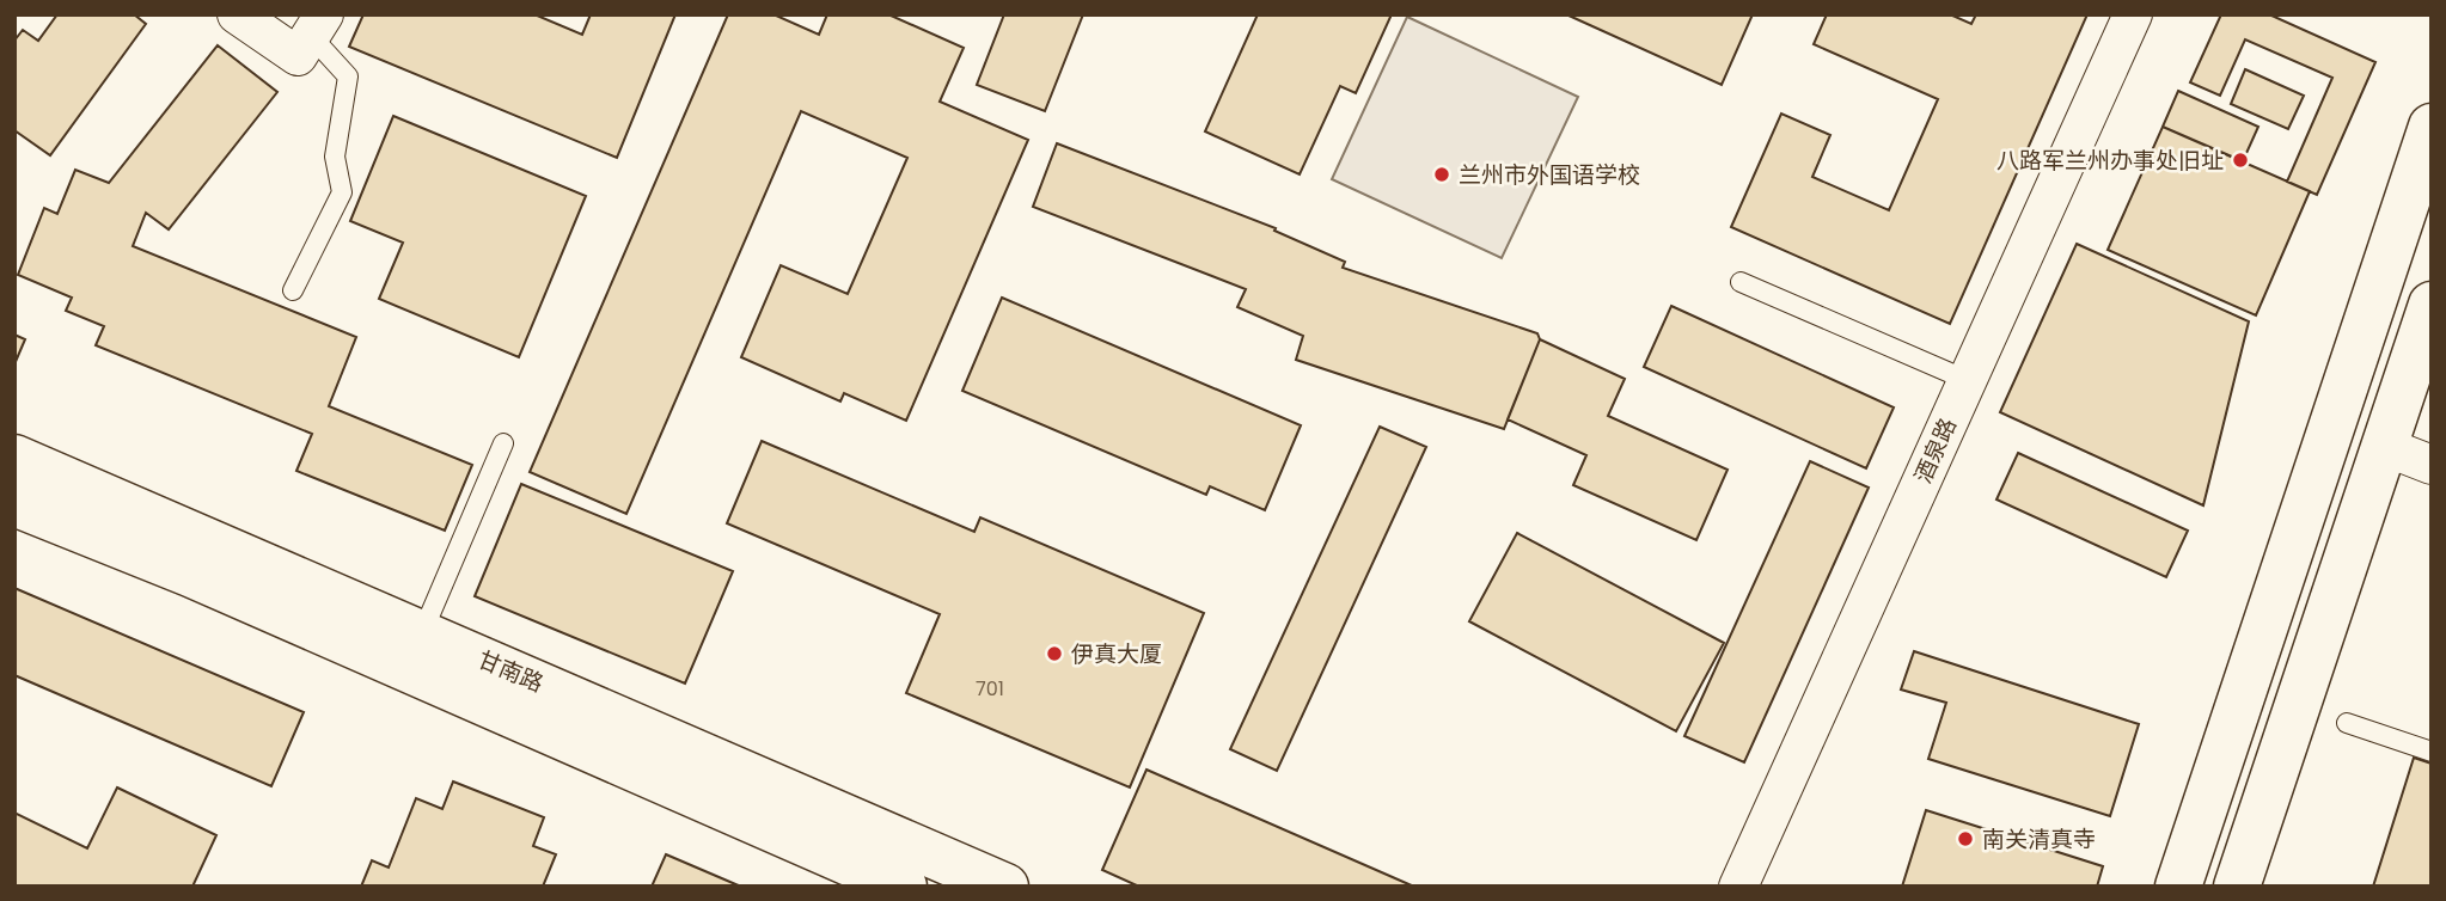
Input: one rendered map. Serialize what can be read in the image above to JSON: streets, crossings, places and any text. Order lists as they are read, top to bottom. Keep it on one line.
{"streets":{"street":["酒泉路","甘南路"]},"places":["八路军兰州办事处旧址","兰州市外国语学校","伊真大厦","南关清真寺"],"house_numbers":["701"]}
